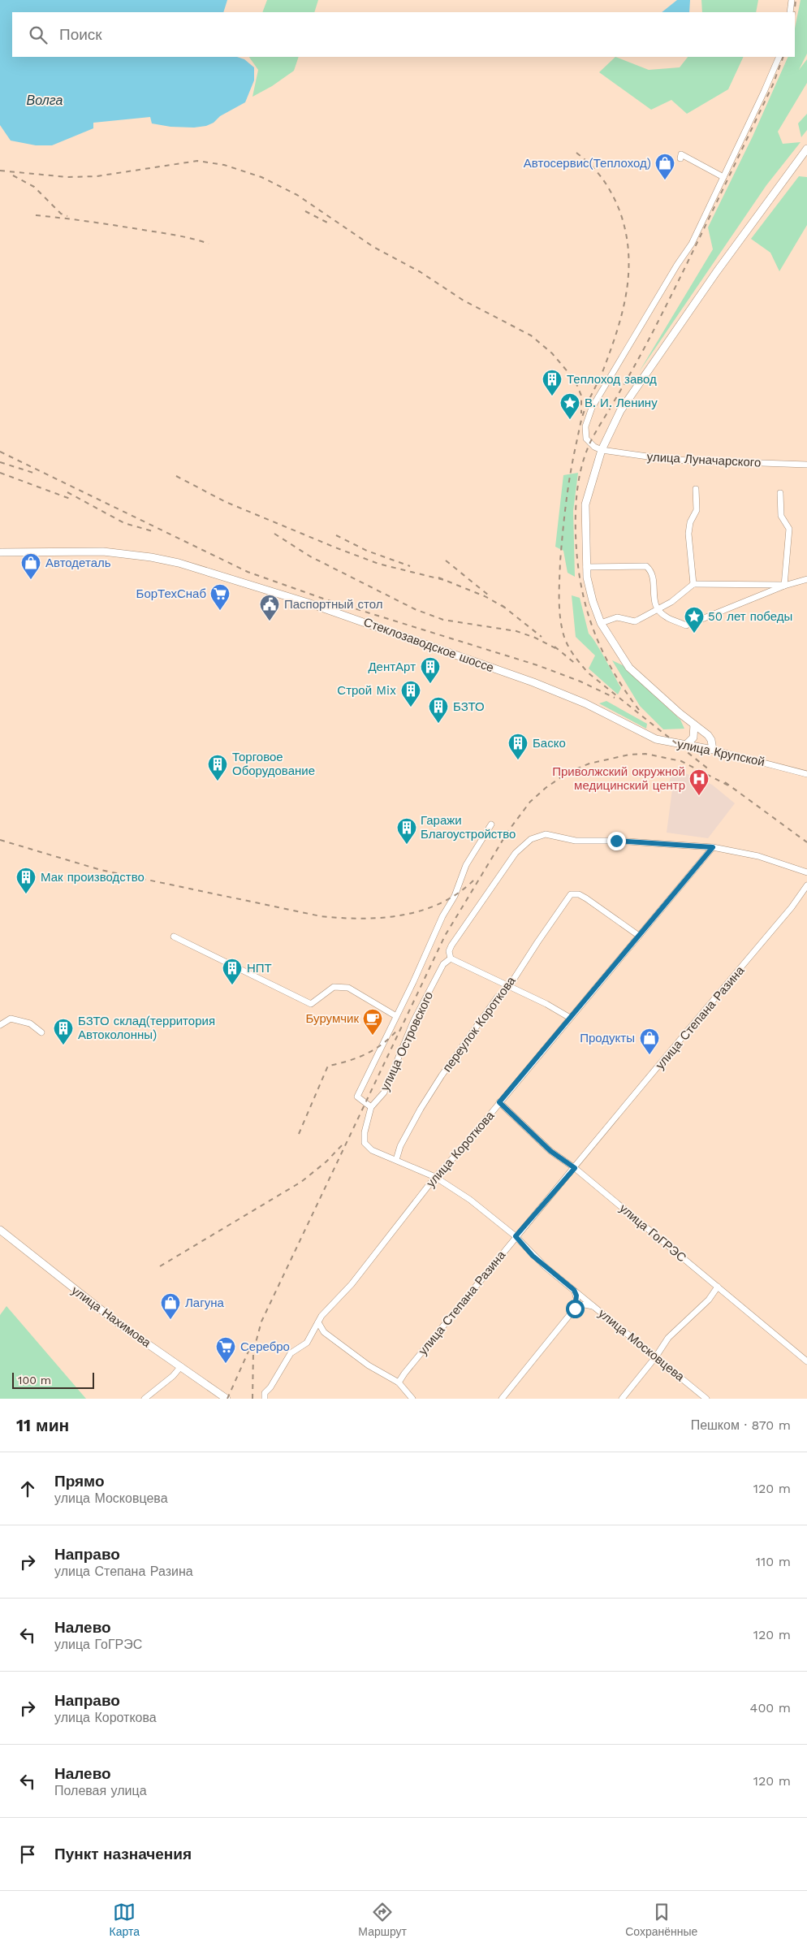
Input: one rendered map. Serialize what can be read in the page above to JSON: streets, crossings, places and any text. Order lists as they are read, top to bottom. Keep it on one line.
{"streets":{"main road":["Стеклозаводское шоссе","улица Крупской","улица Нахимова"],"street":["улица Луначарского","улица Степана Разина","переулок Короткова","улица Островского","улица Короткова","улица ГоГРЭС","улица Московцева"]},"crossings":[["Стеклозаводское шоссе","улица Крупской"],["улица Степана Разина","улица ГоГРЭС"],["улица Степана Разина","улица Московцева"],["переулок Короткова","улица Короткова"],["переулок Короткова","улица Московцева"],["улица Островского","улица Короткова"],["улица Островского","улица Московцева"],["улица Короткова","улица ГоГРЭС"],["улица Короткова","улица Московцева"]],"water":["Волга"],"places":{"shop":["Автосервис(Теплоход)","Автодеталь","Продукты","Лагуна"],"building":["Теплоход завод","ДентАрт","Строй Mix","БЗТО","Баско","Торговое Оборудование","Гаражи Благоустройство","Мак производство","НПТ","БЗТО склад(территория Автоколонны)"],"place":["В. И. Ленину","50 лет победы"],"supermarket":["БорТехСнаб","Серебро"],"public building":["Паспортный стол"],"hospital":["Приволжский окружной медицинский центр"],"cafe":["Бурумчик"]},"scale_bar":"100 m","page":{"search":"Поиск","scale":"100 m","heading":["11 мин","Пешком · 870 m"],"list":[["Прямо","улица Московцева","120 m"],["Направо","улица Степана Разина","110 m"],["Налево","улица ГоГРЭС","120 m"],["Направо","улица Короткова","400 m"],["Налево","Полевая улица","120 m"],"Пункт назначения"],"nav":["Карта","Маршрут","Сохранённые"]}}
